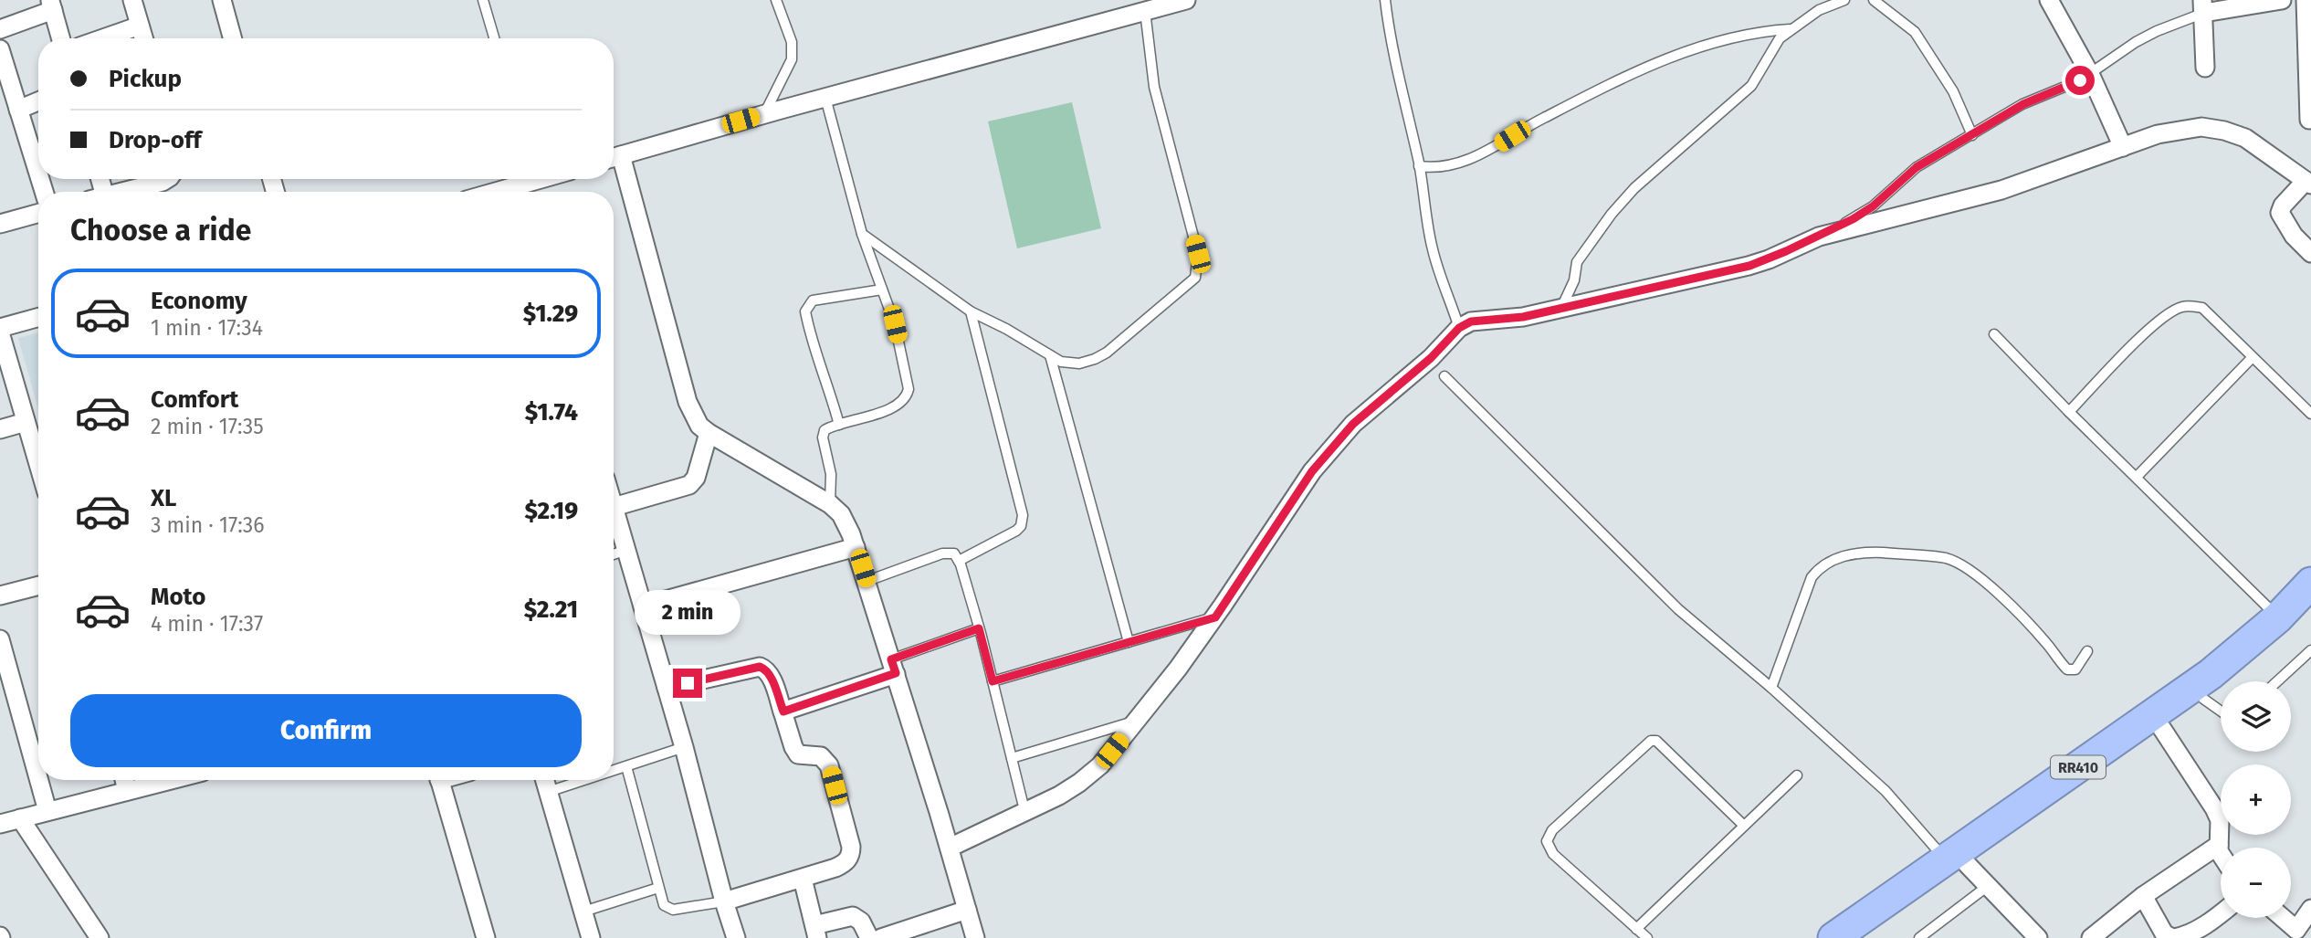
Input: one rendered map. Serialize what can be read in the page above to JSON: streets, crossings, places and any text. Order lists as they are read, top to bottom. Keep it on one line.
{"streets":{"highway":["RR410"]},"page":{"banner":["Pickup","Drop-off"],"heading":"Choose a ride","list":[{"name":"Economy","note":"1 min · 17:34","value":"$1.29"},{"name":"Comfort","note":"2 min · 17:35","value":"$1.74"},{"name":"XL","note":"3 min · 17:36","value":"$2.19"},{"name":"Moto","note":"4 min · 17:37","value":"$2.21"}],"bubble":"2 min","map_buttons":["+","−"],"buttons":"Confirm"}}
